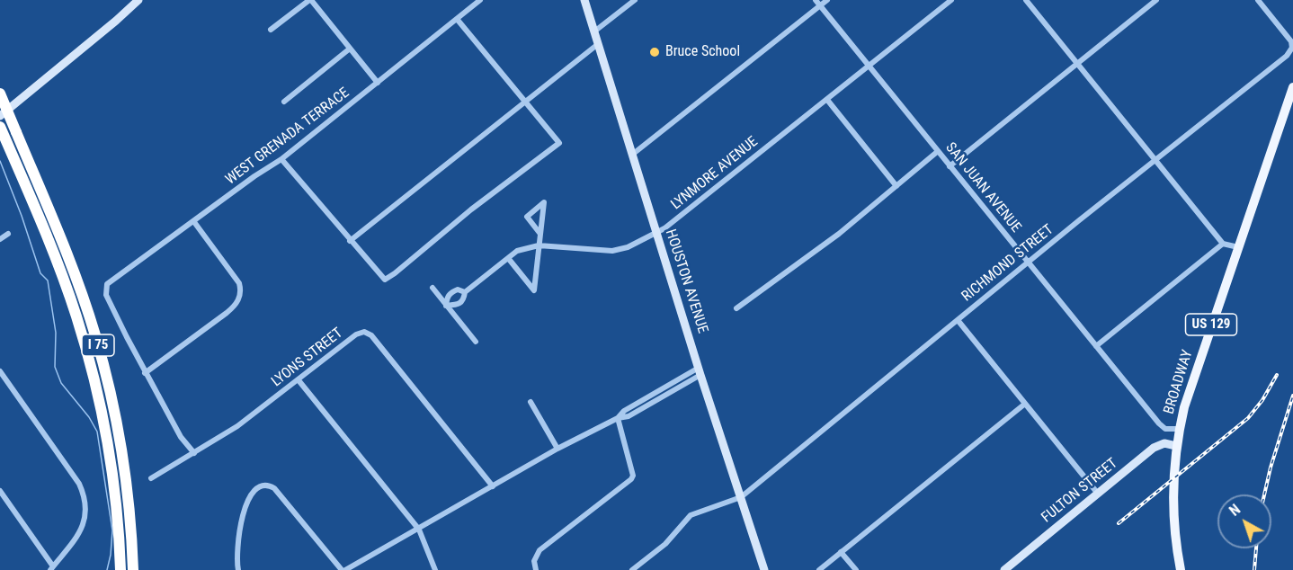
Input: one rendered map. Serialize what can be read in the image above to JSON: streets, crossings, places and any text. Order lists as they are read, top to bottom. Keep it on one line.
{"streets":{"highway":["I 75"],"main road":["US 129","BROADWAY"],"street":["WEST GRENADA TERRACE","LYNMORE AVENUE","SAN JUAN AVENUE","RICHMOND STREET","HOUSTON AVENUE","LYONS STREET","FULTON STREET"]},"crossings":[["LYNMORE AVENUE","SAN JUAN AVENUE"],["LYNMORE AVENUE","HOUSTON AVENUE"],["SAN JUAN AVENUE","RICHMOND STREET"],["SAN JUAN AVENUE","BROADWAY"],["RICHMOND STREET","HOUSTON AVENUE"],["BROADWAY","FULTON STREET"]],"places":["Bruce School"],"north":"top left"}
